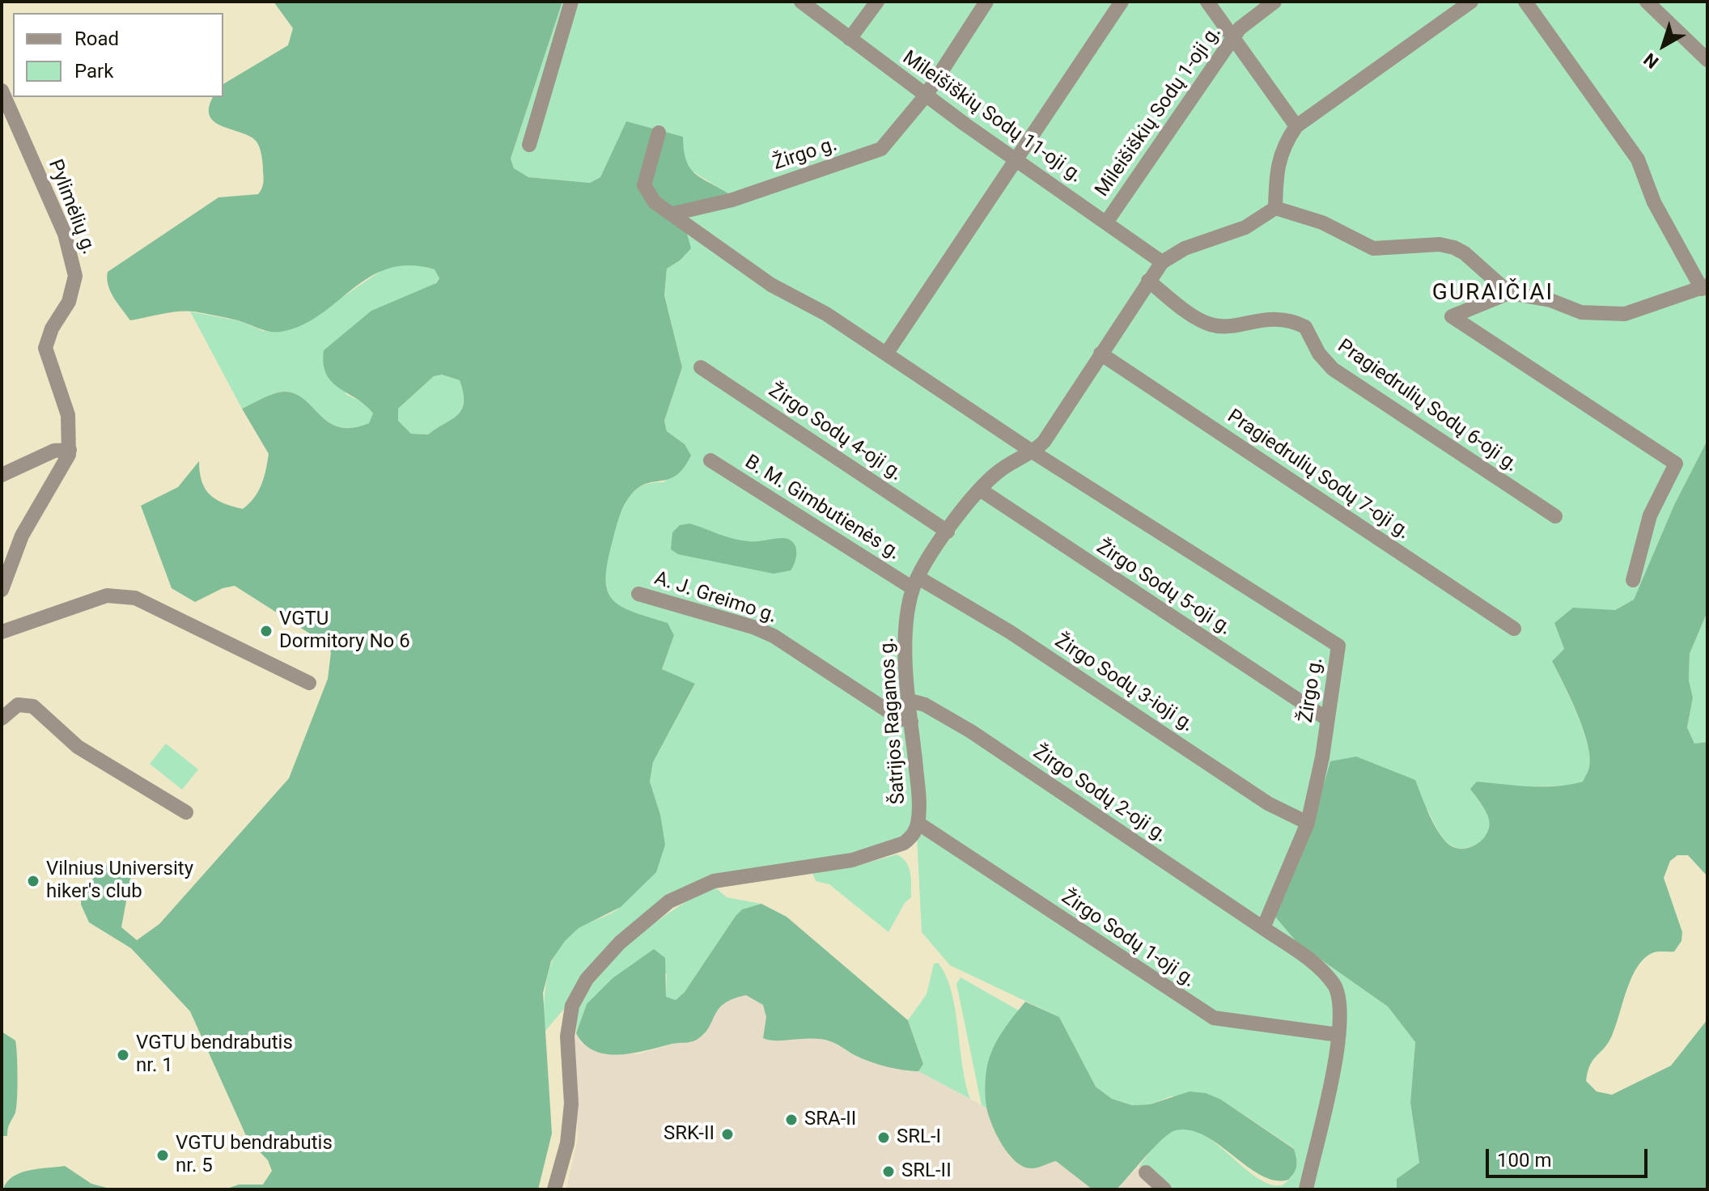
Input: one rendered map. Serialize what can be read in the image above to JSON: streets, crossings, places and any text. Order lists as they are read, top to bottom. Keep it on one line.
{"streets":{"street":["Mileišiškių Sodų 1-oji g.","Mileišiškių Sodų 11-oji g.","Žirgo g.","Pylimėlių g.","Pragiedrulių Sodų 6-oji g.","Žirgo Sodų 4-oji g.","Pragiedrulių Sodų 7-oji g.","B. M. Gimbutienės g.","Žirgo Sodų 5-oji g.","A. J. Greimo g.","Žirgo Sodų 3-ioji g.","Šatrijos Raganos g.","Žirgo Sodų 2-oji g.","Žirgo Sodų 1-oji g."]},"crossings":[["Mileišiškių Sodų 1-oji g.","Mileišiškių Sodų 11-oji g."],["Mileišiškių Sodų 11-oji g.","Žirgo g."],["Mileišiškių Sodų 11-oji g.","Šatrijos Raganos g."],["Žirgo g.","Žirgo Sodų 5-oji g."],["Žirgo g.","Žirgo Sodų 3-ioji g."],["Žirgo g.","Šatrijos Raganos g."],["Žirgo g.","Žirgo Sodų 2-oji g."],["Pragiedrulių Sodų 6-oji g.","Šatrijos Raganos g."],["Žirgo Sodų 4-oji g.","Šatrijos Raganos g."],["Pragiedrulių Sodų 7-oji g.","Šatrijos Raganos g."],["B. M. Gimbutienės g.","Žirgo Sodų 3-ioji g."],["B. M. Gimbutienės g.","Šatrijos Raganos g."],["Žirgo Sodų 5-oji g.","Šatrijos Raganos g."],["A. J. Greimo g.","Šatrijos Raganos g."],["Žirgo Sodų 3-ioji g.","Šatrijos Raganos g."],["Šatrijos Raganos g.","Žirgo Sodų 2-oji g."],["Šatrijos Raganos g.","Žirgo Sodų 1-oji g."]],"districts":["GURAIČIAI"],"places":["VGTU Dormitory No 6","Vilnius University hiker's club","VGTU bendrabutis nr. 1","SRA-II","SRK-II","SRL-I","VGTU bendrabutis nr. 5","SRL-II"],"legend":["Road","Park"],"scale_bar":"100 m","north":"bottom left"}
